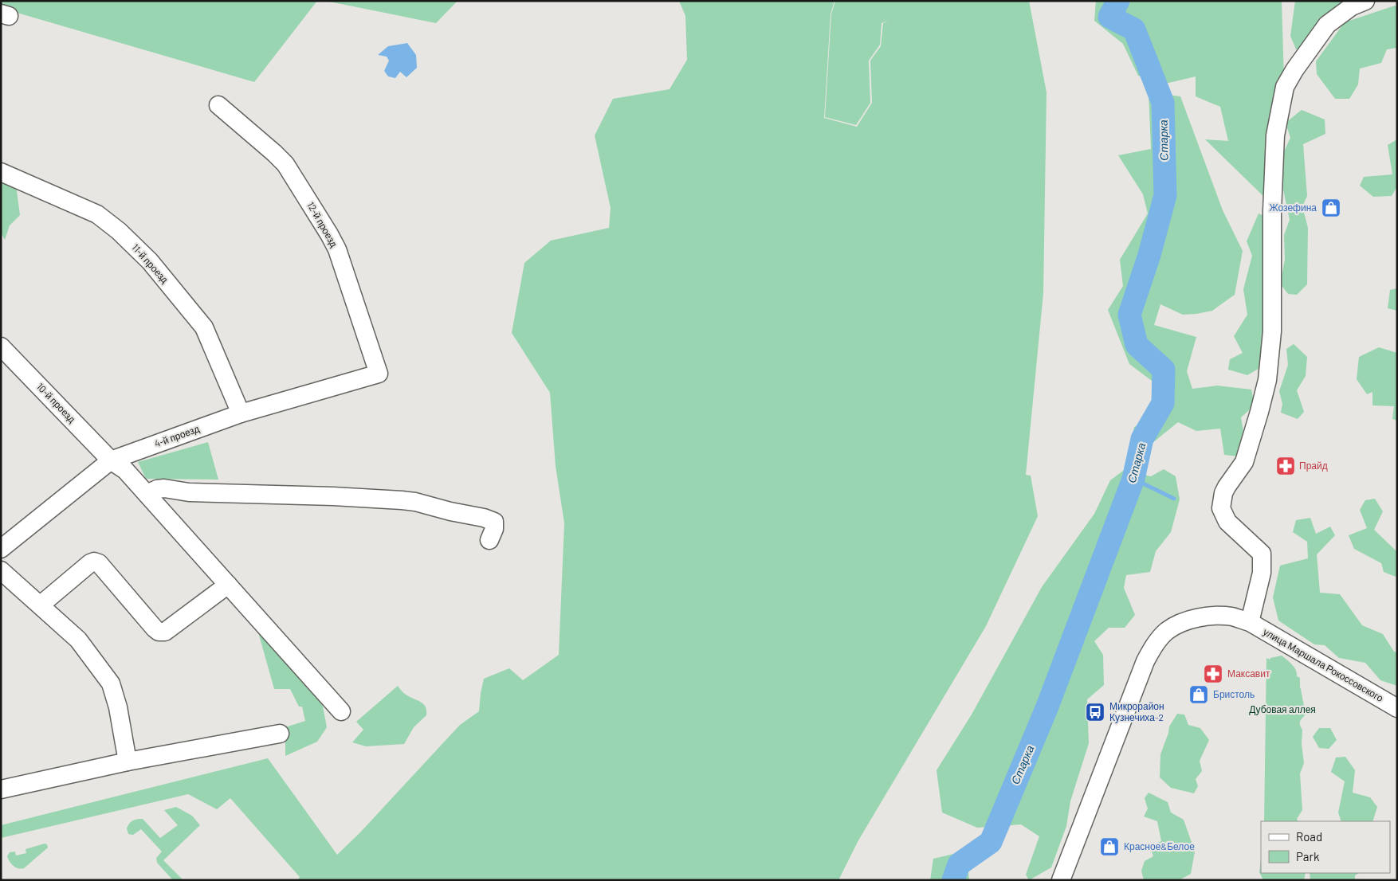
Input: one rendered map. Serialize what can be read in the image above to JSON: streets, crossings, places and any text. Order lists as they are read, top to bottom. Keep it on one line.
{"streets":{"street":["12-й проезд","11-й проезд","10-й проезд","4-й проезд","улица Маршала Рокоссовского"]},"crossings":[["12-й проезд","4-й проезд"],["11-й проезд","4-й проезд"],["10-й проезд","4-й проезд"]],"water":["Старка"],"parks":["Дубовая аллея"],"places":{"shop":["Жозефина","Бристоль","Красное&Белое"],"pharmacy":["Прайд","Максавит"],"bus stop":["Микрорайон Кузнечиха-2"]},"legend":["Road","Park"]}
